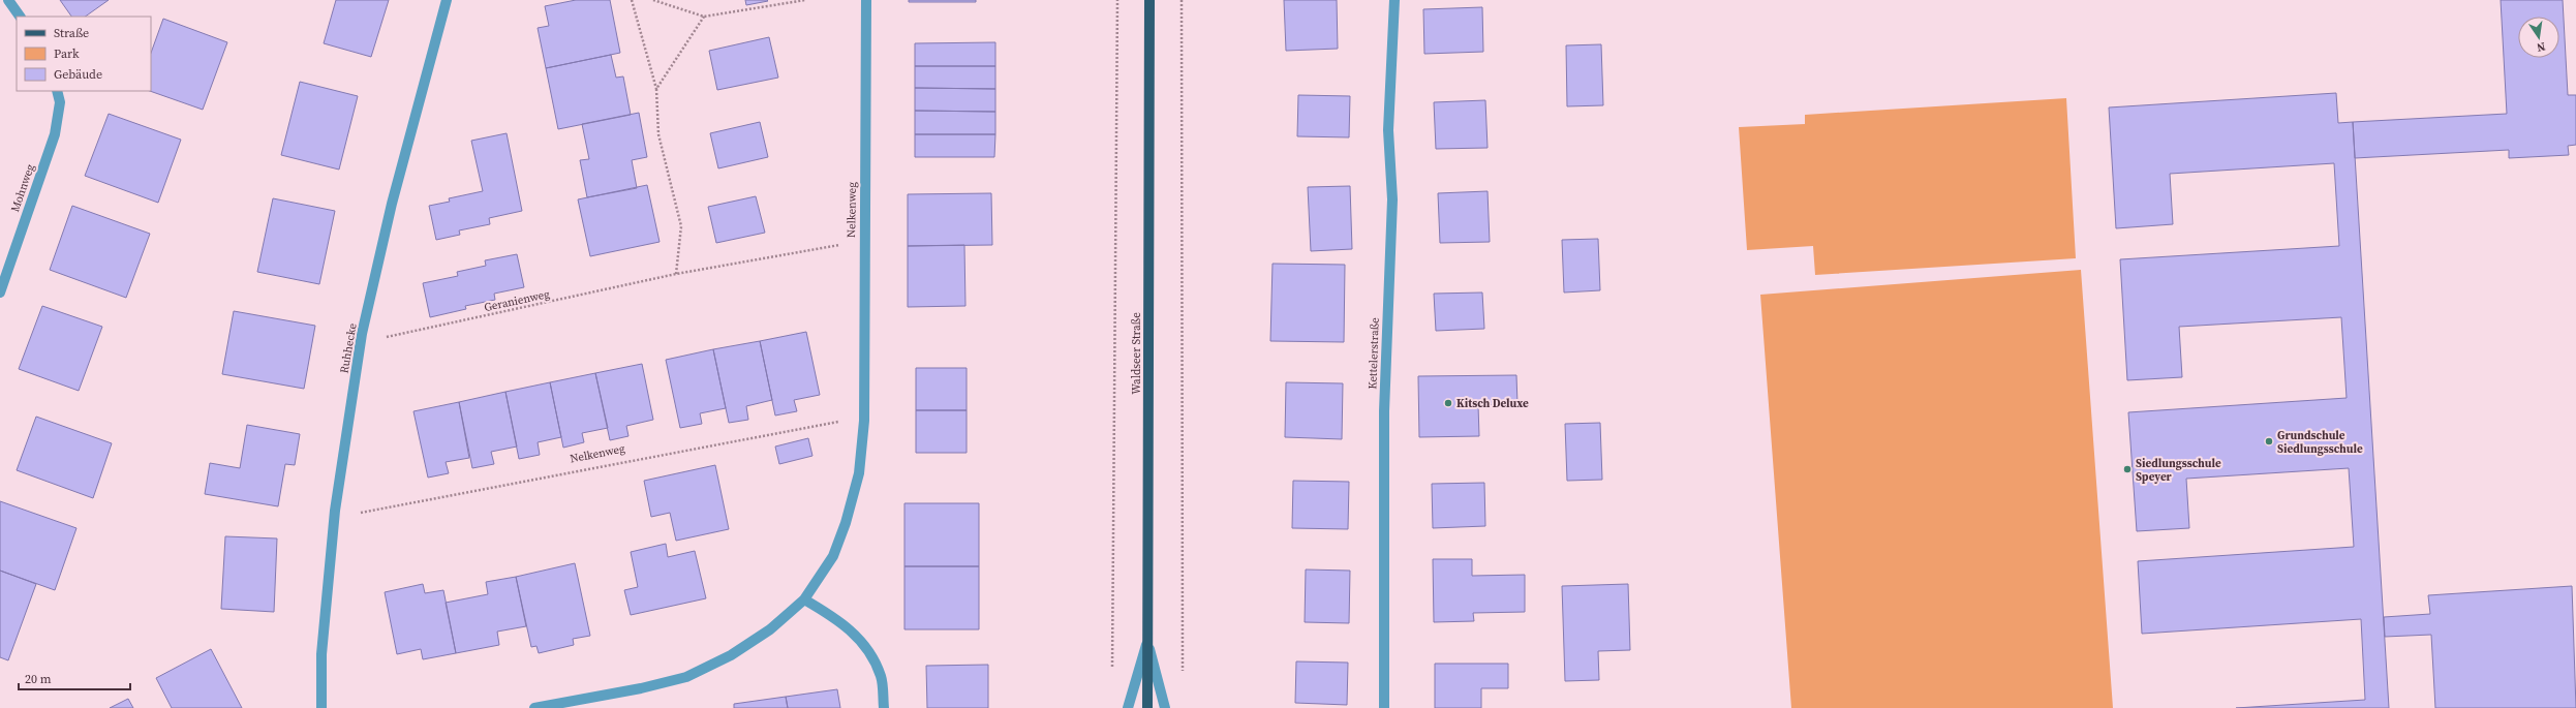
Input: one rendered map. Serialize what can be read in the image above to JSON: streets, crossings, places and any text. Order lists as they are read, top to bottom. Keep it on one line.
{"streets":{"main road":["Waldseer Straße"],"street":["Mohnweg","Nelkenweg","Ruhhecke","Kettelerstraße"],"path":["Geranienweg"]},"crossings":[["Nelkenweg","Geranienweg"],["Nelkenweg","Ruhhecke"],["Geranienweg","Ruhhecke"]],"places":["Kitsch Deluxe","Grundschule Siedlungsschule","Siedlungsschule Speyer"],"legend":["Straße","Park","Gebäude"],"scale_bar":"20 m","north":"bottom"}
